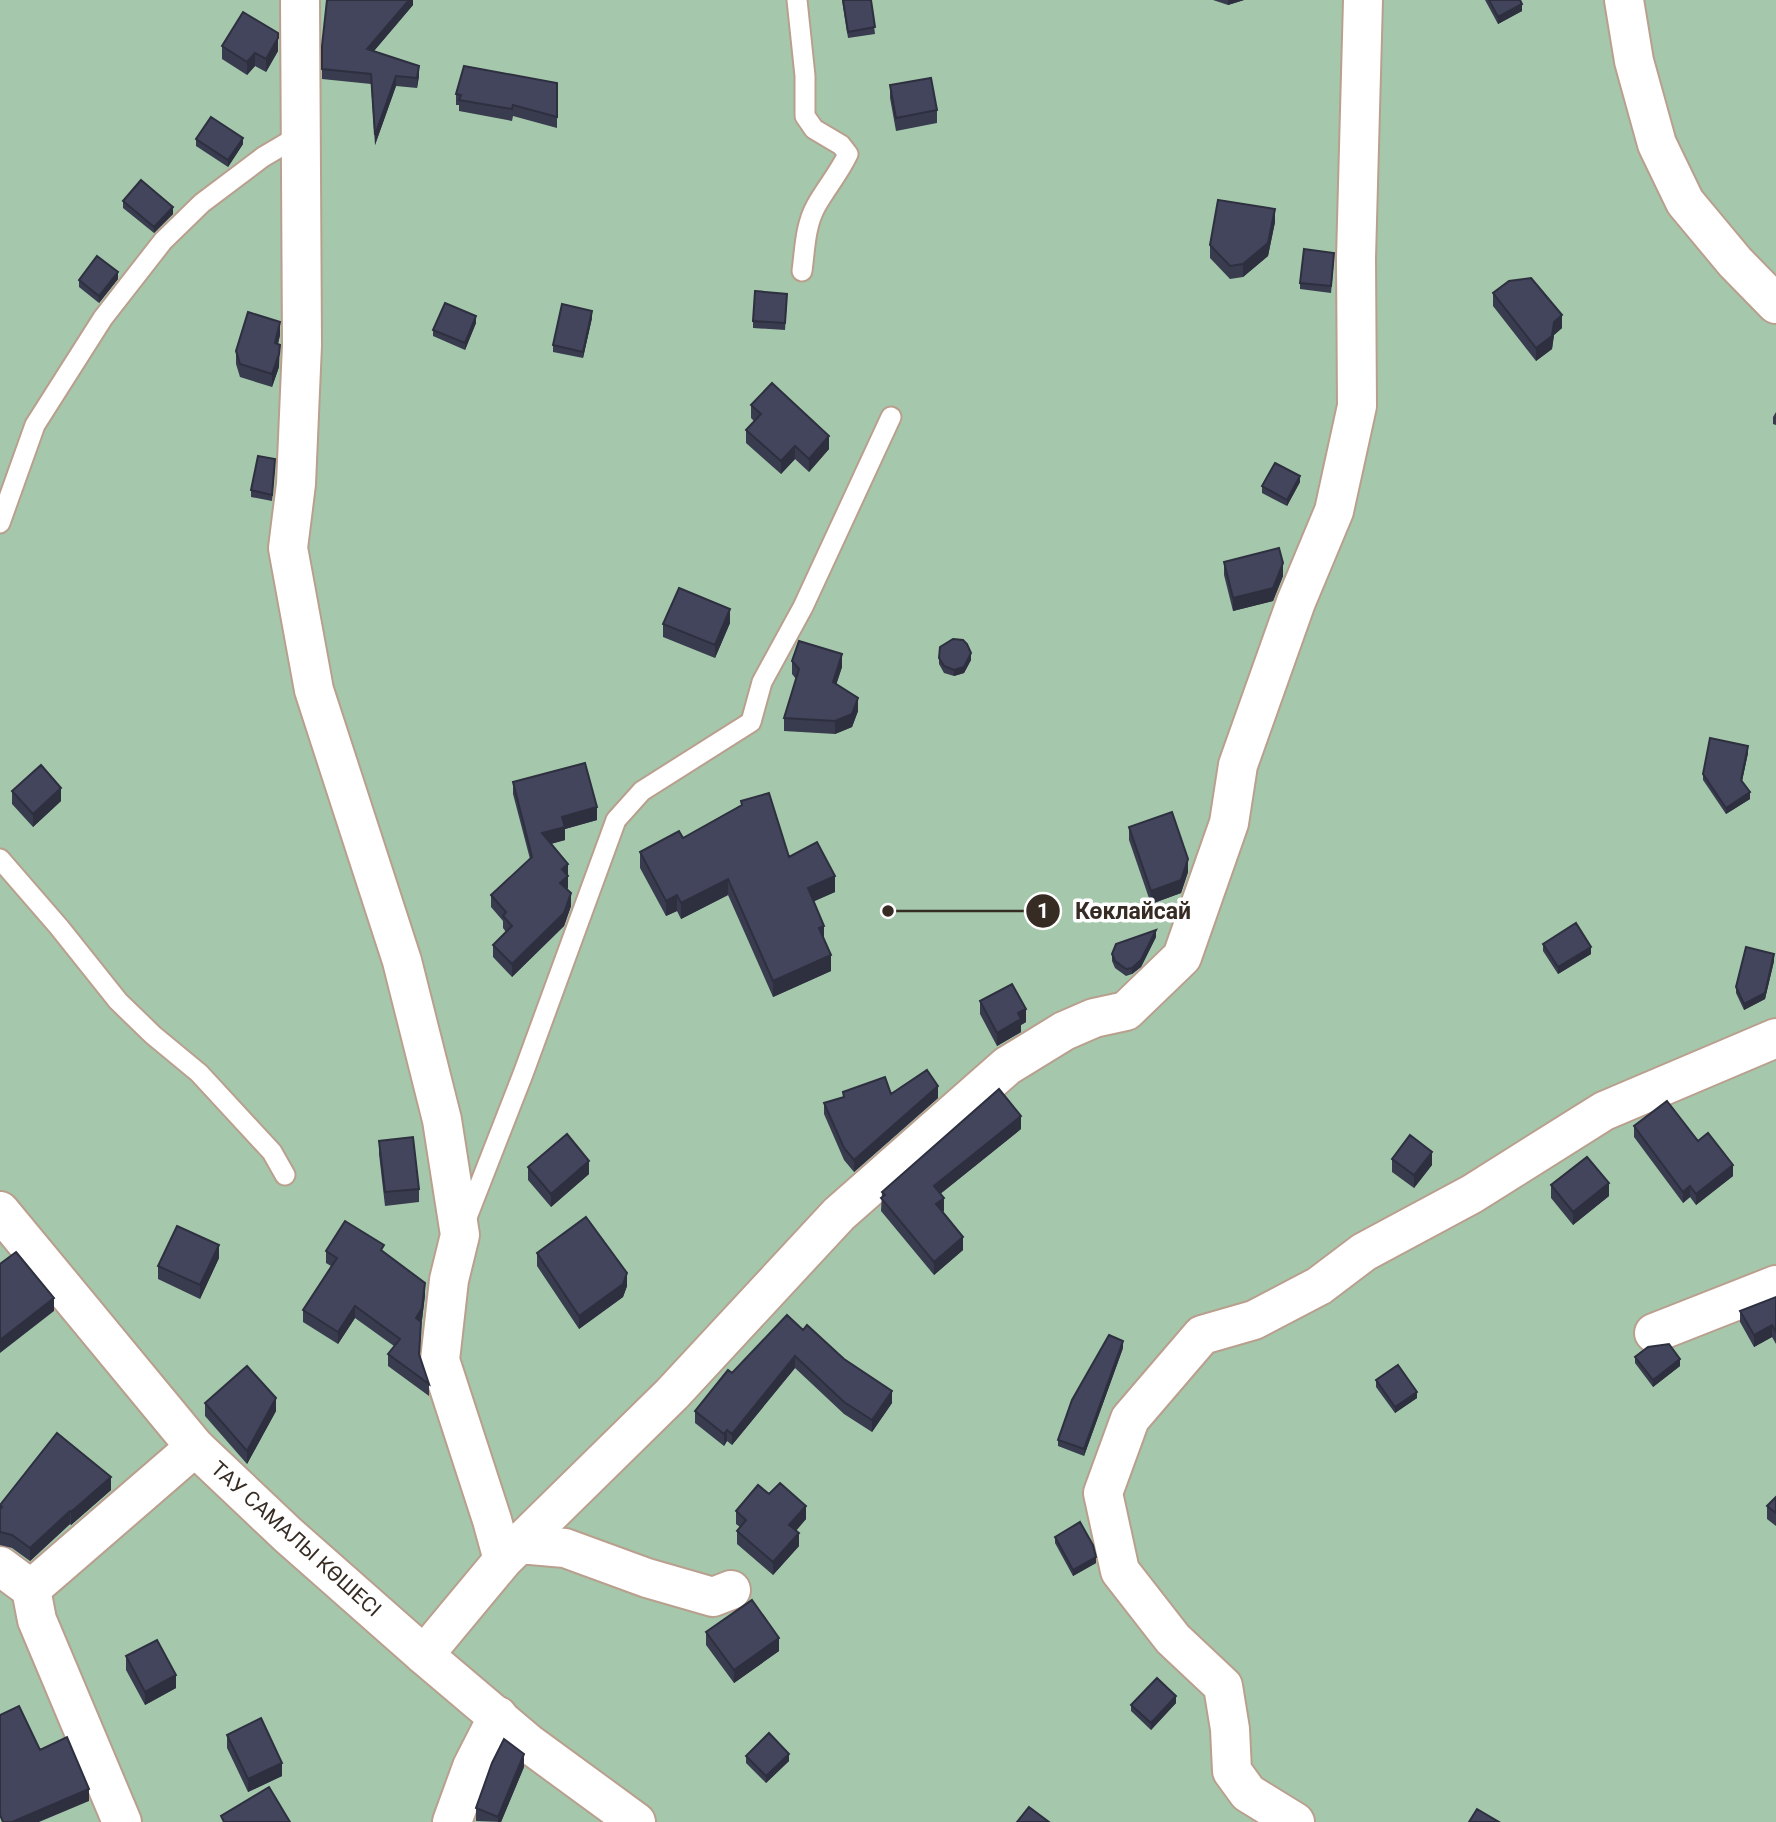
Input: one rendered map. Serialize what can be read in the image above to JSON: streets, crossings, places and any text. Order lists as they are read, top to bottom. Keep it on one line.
{"streets":{"street":["ТАУ САМАЛЫ КӨШЕСІ"]},"places":["Көклайсай"]}
